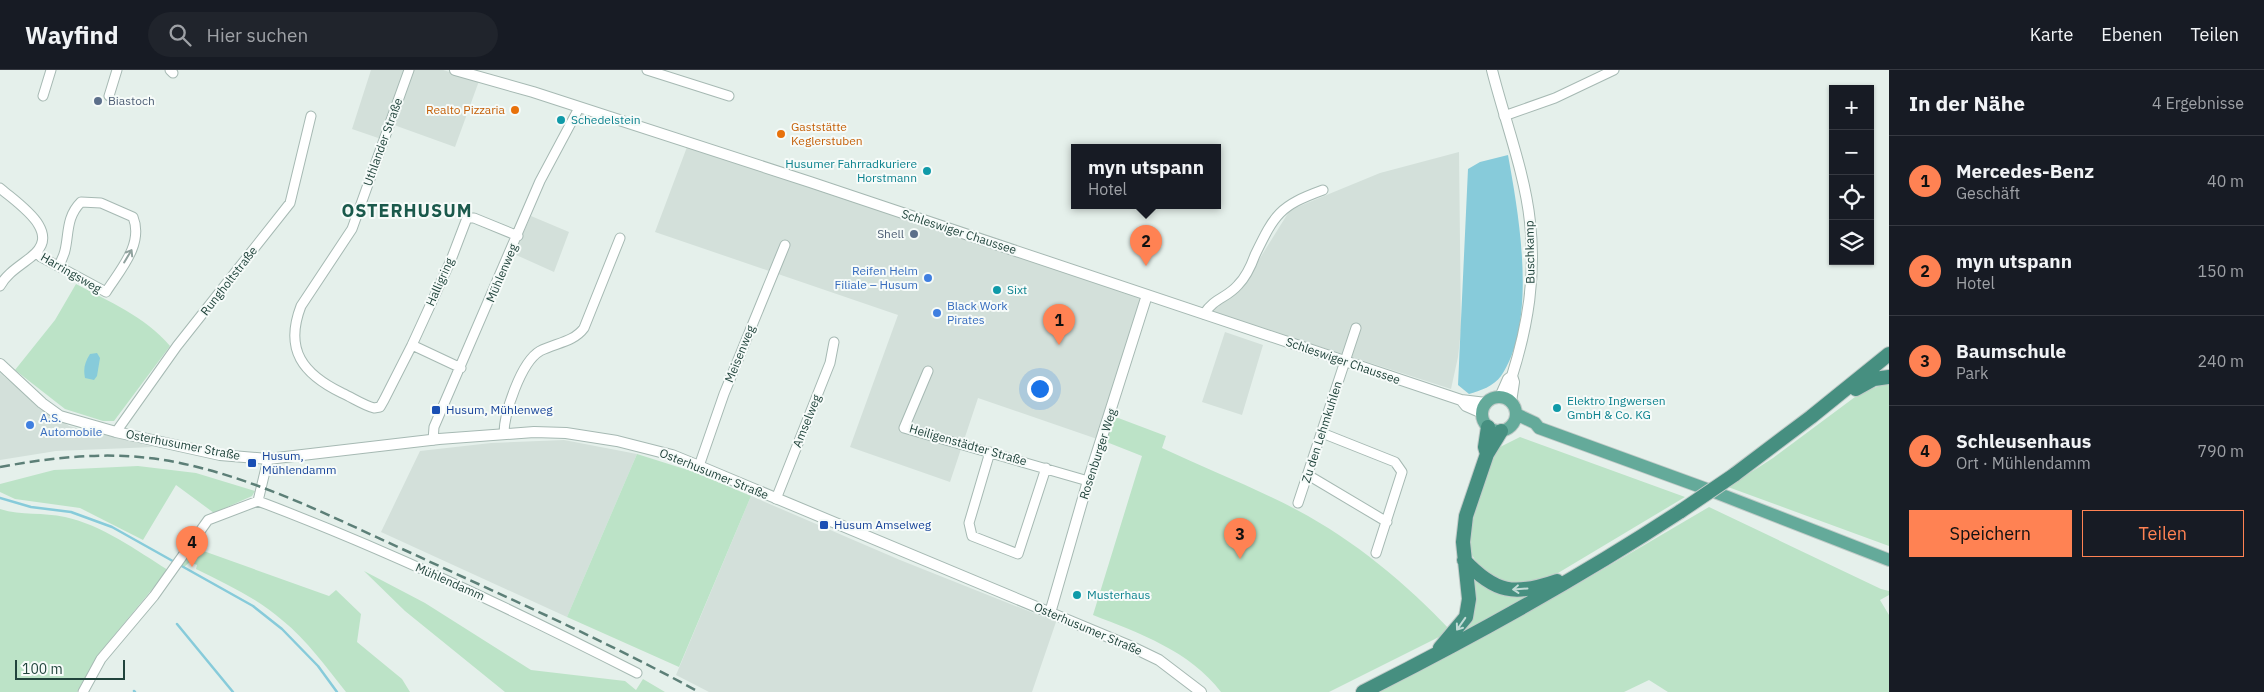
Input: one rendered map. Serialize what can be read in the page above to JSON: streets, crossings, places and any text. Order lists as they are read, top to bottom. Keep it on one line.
{"streets":{"street":["Uthlander Straße","Schleswiger Chaussee","Buschkamp","Harringsweg","Mühlenweg","Rungholtstraße","Halligring","Meisenweg","Amselweg","Zu den Lehmkuhlen","Osterhusumer Straße","Heiligenstädter Straße","Rosenburger Weg","Mühlendamm"]},"crossings":[["Uthlander Straße","Halligring"],["Schleswiger Chaussee","Mühlenweg"],["Schleswiger Chaussee","Zu den Lehmkuhlen"],["Schleswiger Chaussee","Rosenburger Weg"],["Mühlenweg","Halligring"],["Mühlenweg","Osterhusumer Straße"],["Rungholtstraße","Osterhusumer Straße"],["Meisenweg","Osterhusumer Straße"],["Amselweg","Osterhusumer Straße"],["Osterhusumer Straße","Rosenburger Weg"],["Heiligenstädter Straße","Rosenburger Weg"]],"districts":["OSTERHUSUM"],"places":{"other":["Biastoch","Realto Pizzaria","Schedelstein","Gaststätte Keglerstuben","Husumer Fahrradkuriere Horstmann","Shell","Reifen Helm Filiale – Husum","Sixt","Black Work Pirates","Elektro Ingwersen GmbH & Co. KG","A.S. Automobile","Musterhaus"],"transit":["Husum, Mühlenweg","Husum, Mühlendamm","Husum Amselweg"]},"scale_bar":"100 m","page":{"header":"Wayfind","search":"Hier suchen","nav":["Karte","Ebenen","Teilen"],"heading":["In der Nähe","4 Ergebnisse"],"map_buttons":["+","−"],"list":[{"mark":"1","name":"Mercedes-Benz","note":"Geschäft","value":"40 m"},{"mark":"2","name":"myn utspann","note":"Hotel","value":"150 m"},{"mark":"3","name":"Baumschule","note":"Park","value":"240 m"},{"mark":"4","name":"Schleusenhaus","note":"Ort · Mühlendamm","value":"790 m"}],"popup":["myn utspann","Hotel"],"pins":["2","1","3","4"],"buttons":["Speichern","Teilen"],"scale":"100 m"}}
